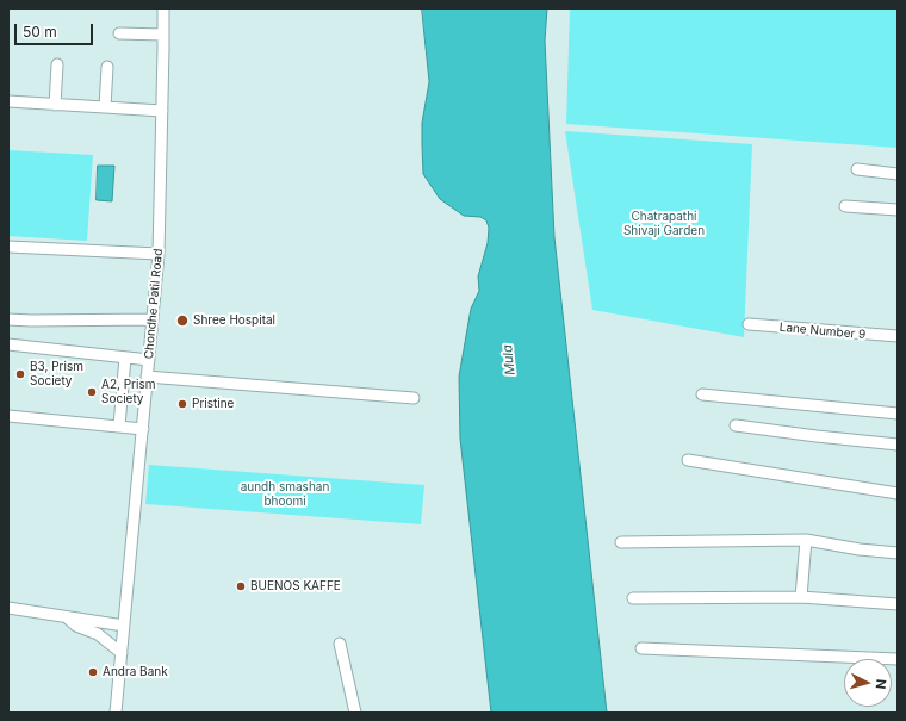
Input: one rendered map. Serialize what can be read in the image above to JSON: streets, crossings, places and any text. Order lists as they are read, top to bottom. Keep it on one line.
{"streets":{"street":["Chondhe Patil Road","Lane Number 9"]},"water":["Mula"],"parks":["Chatrapathi Shivaji Garden","aundh smashan bhoomi"],"places":["Shree Hospital","B3, Prism Society","A2, Prism Society","Pristine","BUENOS KAFFE","Andra Bank"],"scale_bar":"50 m","north":"right"}
